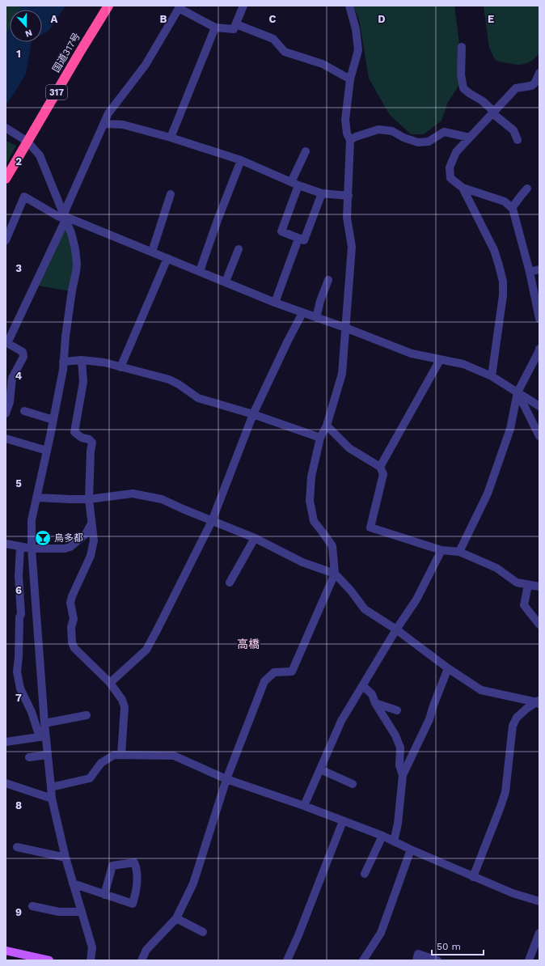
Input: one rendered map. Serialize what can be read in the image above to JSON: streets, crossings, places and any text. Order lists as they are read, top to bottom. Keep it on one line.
{"streets":{"highway":["国道317号","317"]},"districts":["高橋"],"places":{"bar":["鳥多都"]},"scale_bar":"50 m","north":"bottom","grid":{"columns":["A","B","C","D","E"],"rows":["1","2","3","4","5","6","7","8","9"]}}
